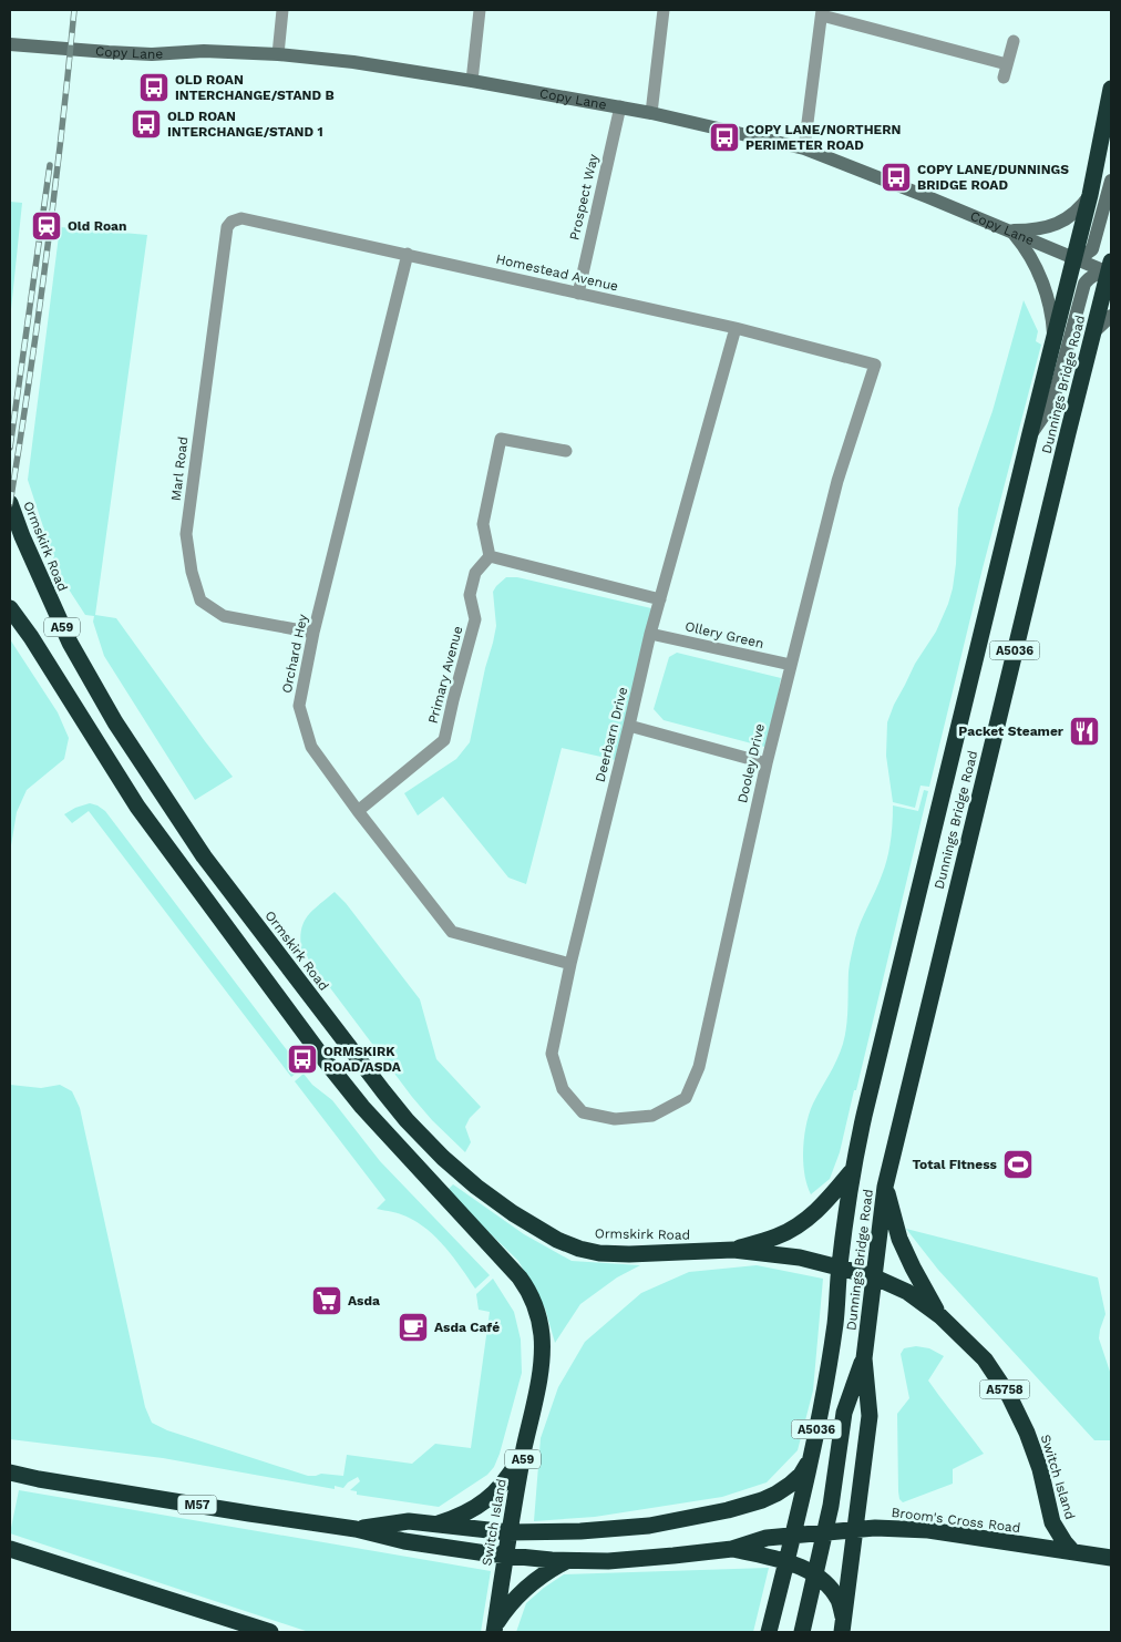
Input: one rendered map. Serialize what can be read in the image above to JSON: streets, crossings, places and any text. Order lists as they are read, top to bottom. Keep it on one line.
{"streets":{"highway":["Dunnings Bridge Road","Ormskirk Road","A59","A5036","A5758","Switch Island","M57","Broom's Cross Road"],"main road":["Copy Lane"],"street":["Prospect Way","Homestead Avenue","Marl Road","Ollery Green","Orchard Hey","Primary Avenue","Deerbarn Drive","Dooley Drive"]},"crossings":[["Copy Lane","Prospect Way"],["Copy Lane","Dunnings Bridge Road"],["Prospect Way","Homestead Avenue"],["Homestead Avenue","Marl Road"],["Homestead Avenue","Orchard Hey"],["Homestead Avenue","Deerbarn Drive"],["Homestead Avenue","Dooley Drive"],["Dunnings Bridge Road","A5036"],["Dunnings Bridge Road","A5758"],["Dunnings Bridge Road","Switch Island"],["Marl Road","Orchard Hey"],["Ormskirk Road","A59"],["A59","A5036"],["A59","Switch Island"],["Ollery Green","Deerbarn Drive"],["Ollery Green","Dooley Drive"],["A5036","Switch Island"],["A5036","Broom's Cross Road"],["Orchard Hey","Primary Avenue"],["Orchard Hey","Deerbarn Drive"],["Deerbarn Drive","Dooley Drive"],["A5758","Switch Island"],["Switch Island","M57"],["Switch Island","Broom's Cross Road"]],"places":{"bus stop":["OLD ROAN INTERCHANGE/STAND B","OLD ROAN INTERCHANGE/STAND 1","COPY LANE/NORTHERN PERIMETER ROAD","COPY LANE/DUNNINGS BRIDGE ROAD","ORMSKIRK ROAD/ASDA"],"station":["Old Roan"],"restaurant":["Packet Steamer"],"sports":["Total Fitness"],"supermarket":["Asda"],"cafe":["Asda Café"]}}
